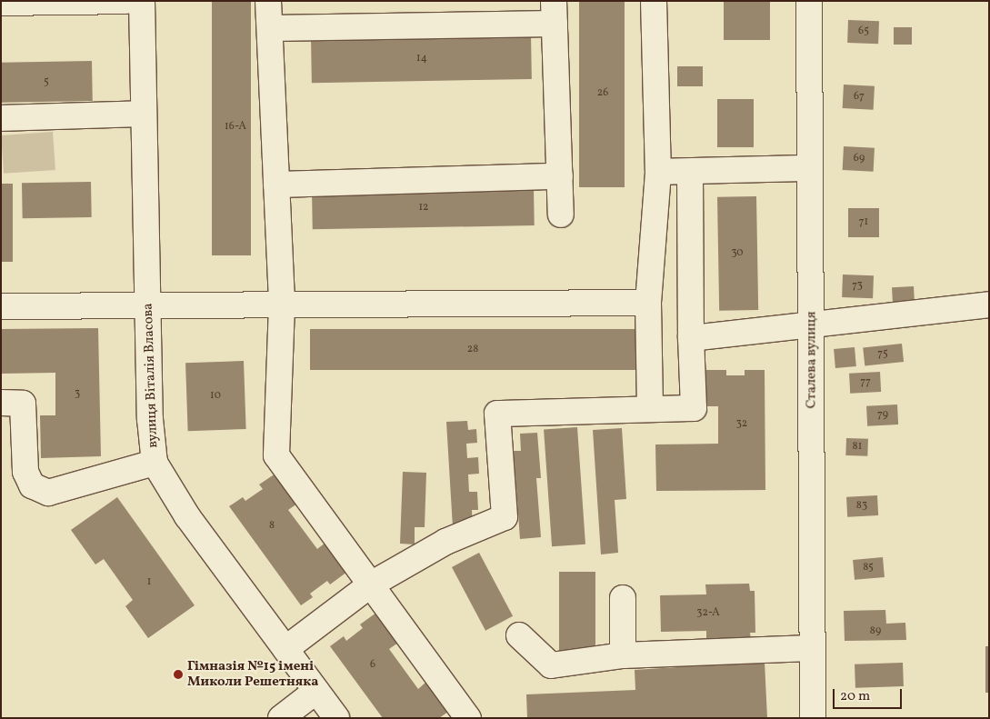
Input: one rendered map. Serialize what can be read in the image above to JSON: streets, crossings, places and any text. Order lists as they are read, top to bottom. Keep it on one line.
{"streets":{"street":["Сталева вулиця","вулиця Віталія Власова"]},"places":["Гімназія №15 імені Миколи Решетняка"],"house_numbers":["65","14","5","26","67","16-А","69","12","71","30","73","28","75","77","3","10","79","32","81","83","8","85","1","32-А","89","6"],"scale_bar":"20 m"}
